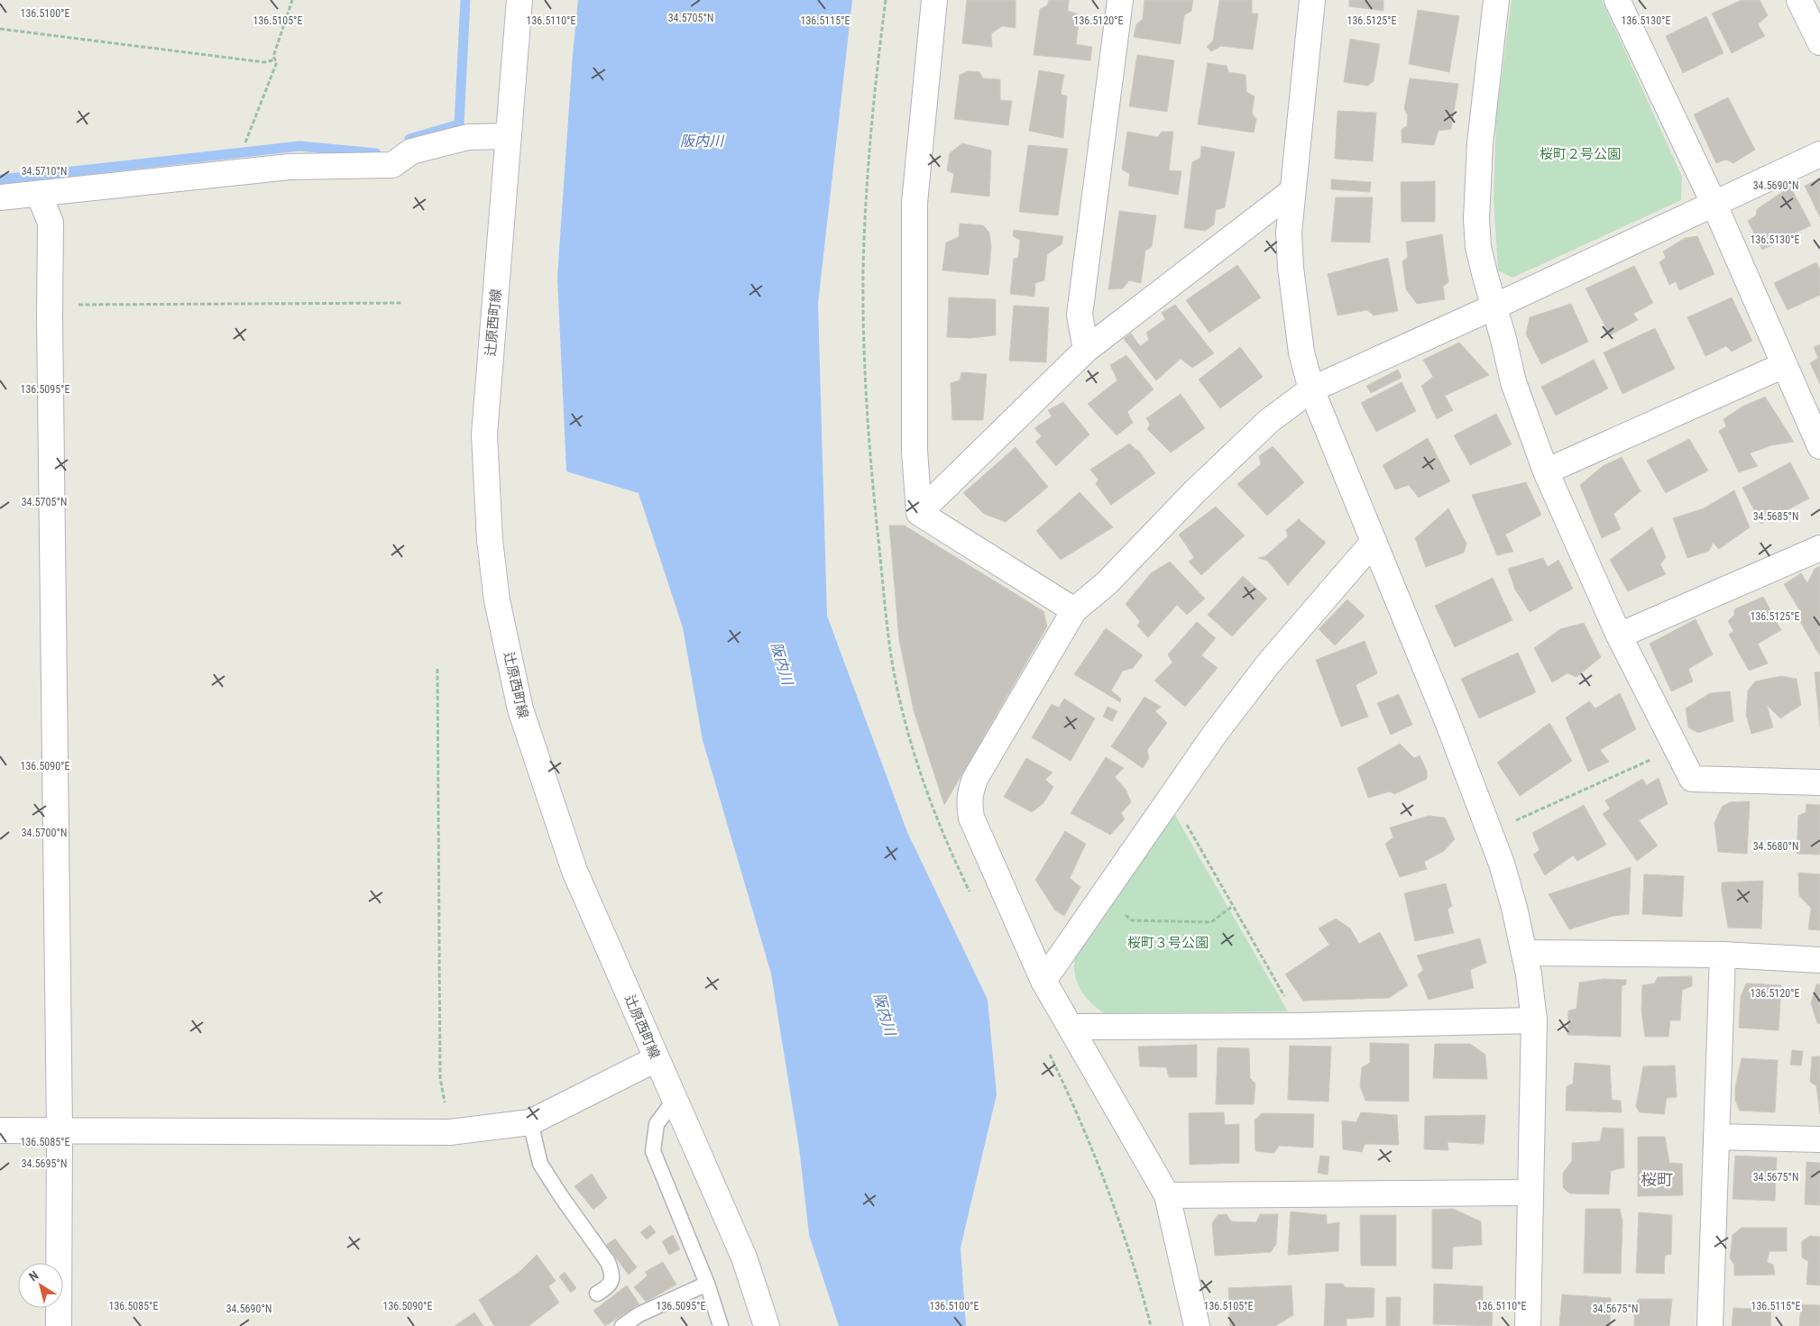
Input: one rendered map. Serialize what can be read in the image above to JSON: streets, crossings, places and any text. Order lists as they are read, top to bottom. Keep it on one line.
{"streets":{"street":["辻原西町線"]},"districts":["桜町"],"water":["阪内川"],"parks":["桜町２号公園","桜町３号公園"],"north":"top left","coordinates":["136.5100°E","34.5705°N","136.5105°E","136.5110°E","136.5115°E","136.5120°E","136.5125°E","136.5130°E","34.5710°N","34.5690°N","136.5095°E","34.5685°N","136.5090°E","34.5700°N","34.5680°N","136.5085°E","34.5695°N","34.5675°N"]}
